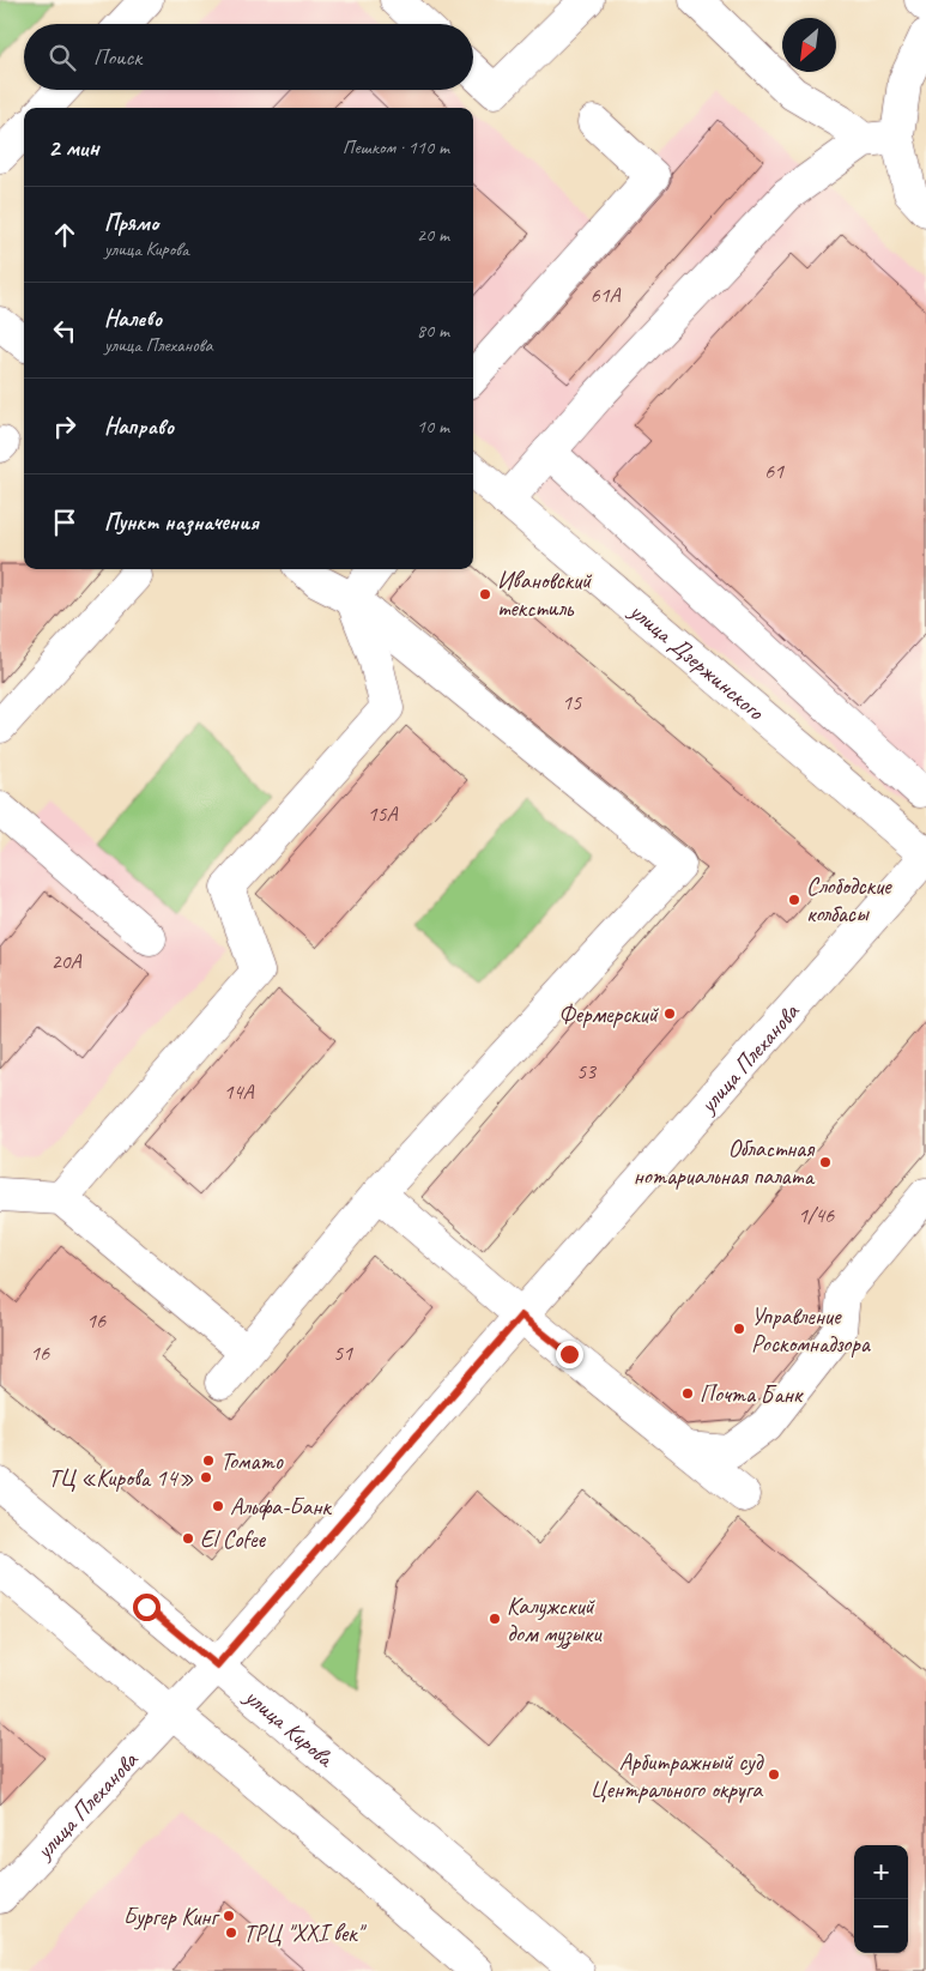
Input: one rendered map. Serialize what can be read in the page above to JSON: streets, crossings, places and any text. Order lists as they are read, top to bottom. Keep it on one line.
{"streets":{"street":["улица Дзержинского","улица Плеханова","улица Кирова"]},"crossings":[["улица Дзержинского","улица Плеханова"],["улица Плеханова","улица Кирова"]],"places":["Ивановский текстиль","Слободские колбасы","Фермерский","Областная нотариальная палата","Управление Роскомнадзора","Почта Банк","Томато","ТЦ «Кирова 14»","Альфа-Банк","El Cofee","Калужский дом музыки","Арбитражный суд Центрального округа","Бургер Кинг","ТРЦ \"XXI век\""],"house_numbers":["61А","61","15","15А","20А","53","14А","1/46","16","16","51"],"north":"bottom left","page":{"search":"Поиск","heading":["2 мин","Пешком · 110 m"],"list":[["Прямо","улица Кирова","20 m"],["Налево","улица Плеханова","80 m"],["Направо","10 m"],"Пункт назначения"],"map_buttons":["+","−"]}}
